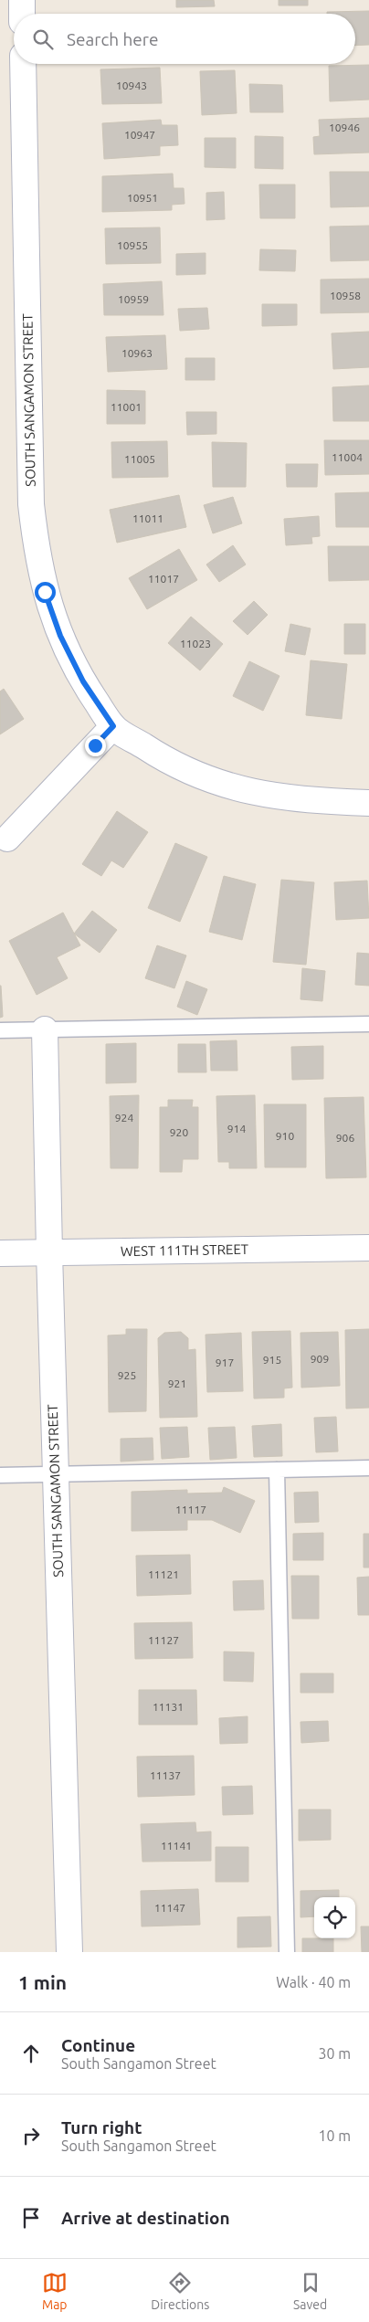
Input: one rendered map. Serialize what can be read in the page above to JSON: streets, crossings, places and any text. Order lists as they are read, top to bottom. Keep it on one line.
{"streets":{"street":["SOUTH SANGAMON STREET","WEST 111TH STREET"]},"crossings":[["SOUTH SANGAMON STREET","WEST 111TH STREET"]],"house_numbers":["10943","10946","10947","10951","10955","10958","10959","10963","11001","11004","11005","11011","11017","11023","924","914","920","910","906","909","915","917","925","921","11117","11121","11127","11131","11137","11141","11147"],"page":{"search":"Search here","heading":["1 min","Walk · 40 m"],"list":[["Continue","South Sangamon Street","30 m"],["Turn right","South Sangamon Street","10 m"],"Arrive at destination"],"nav":["Map","Directions","Saved"]}}
